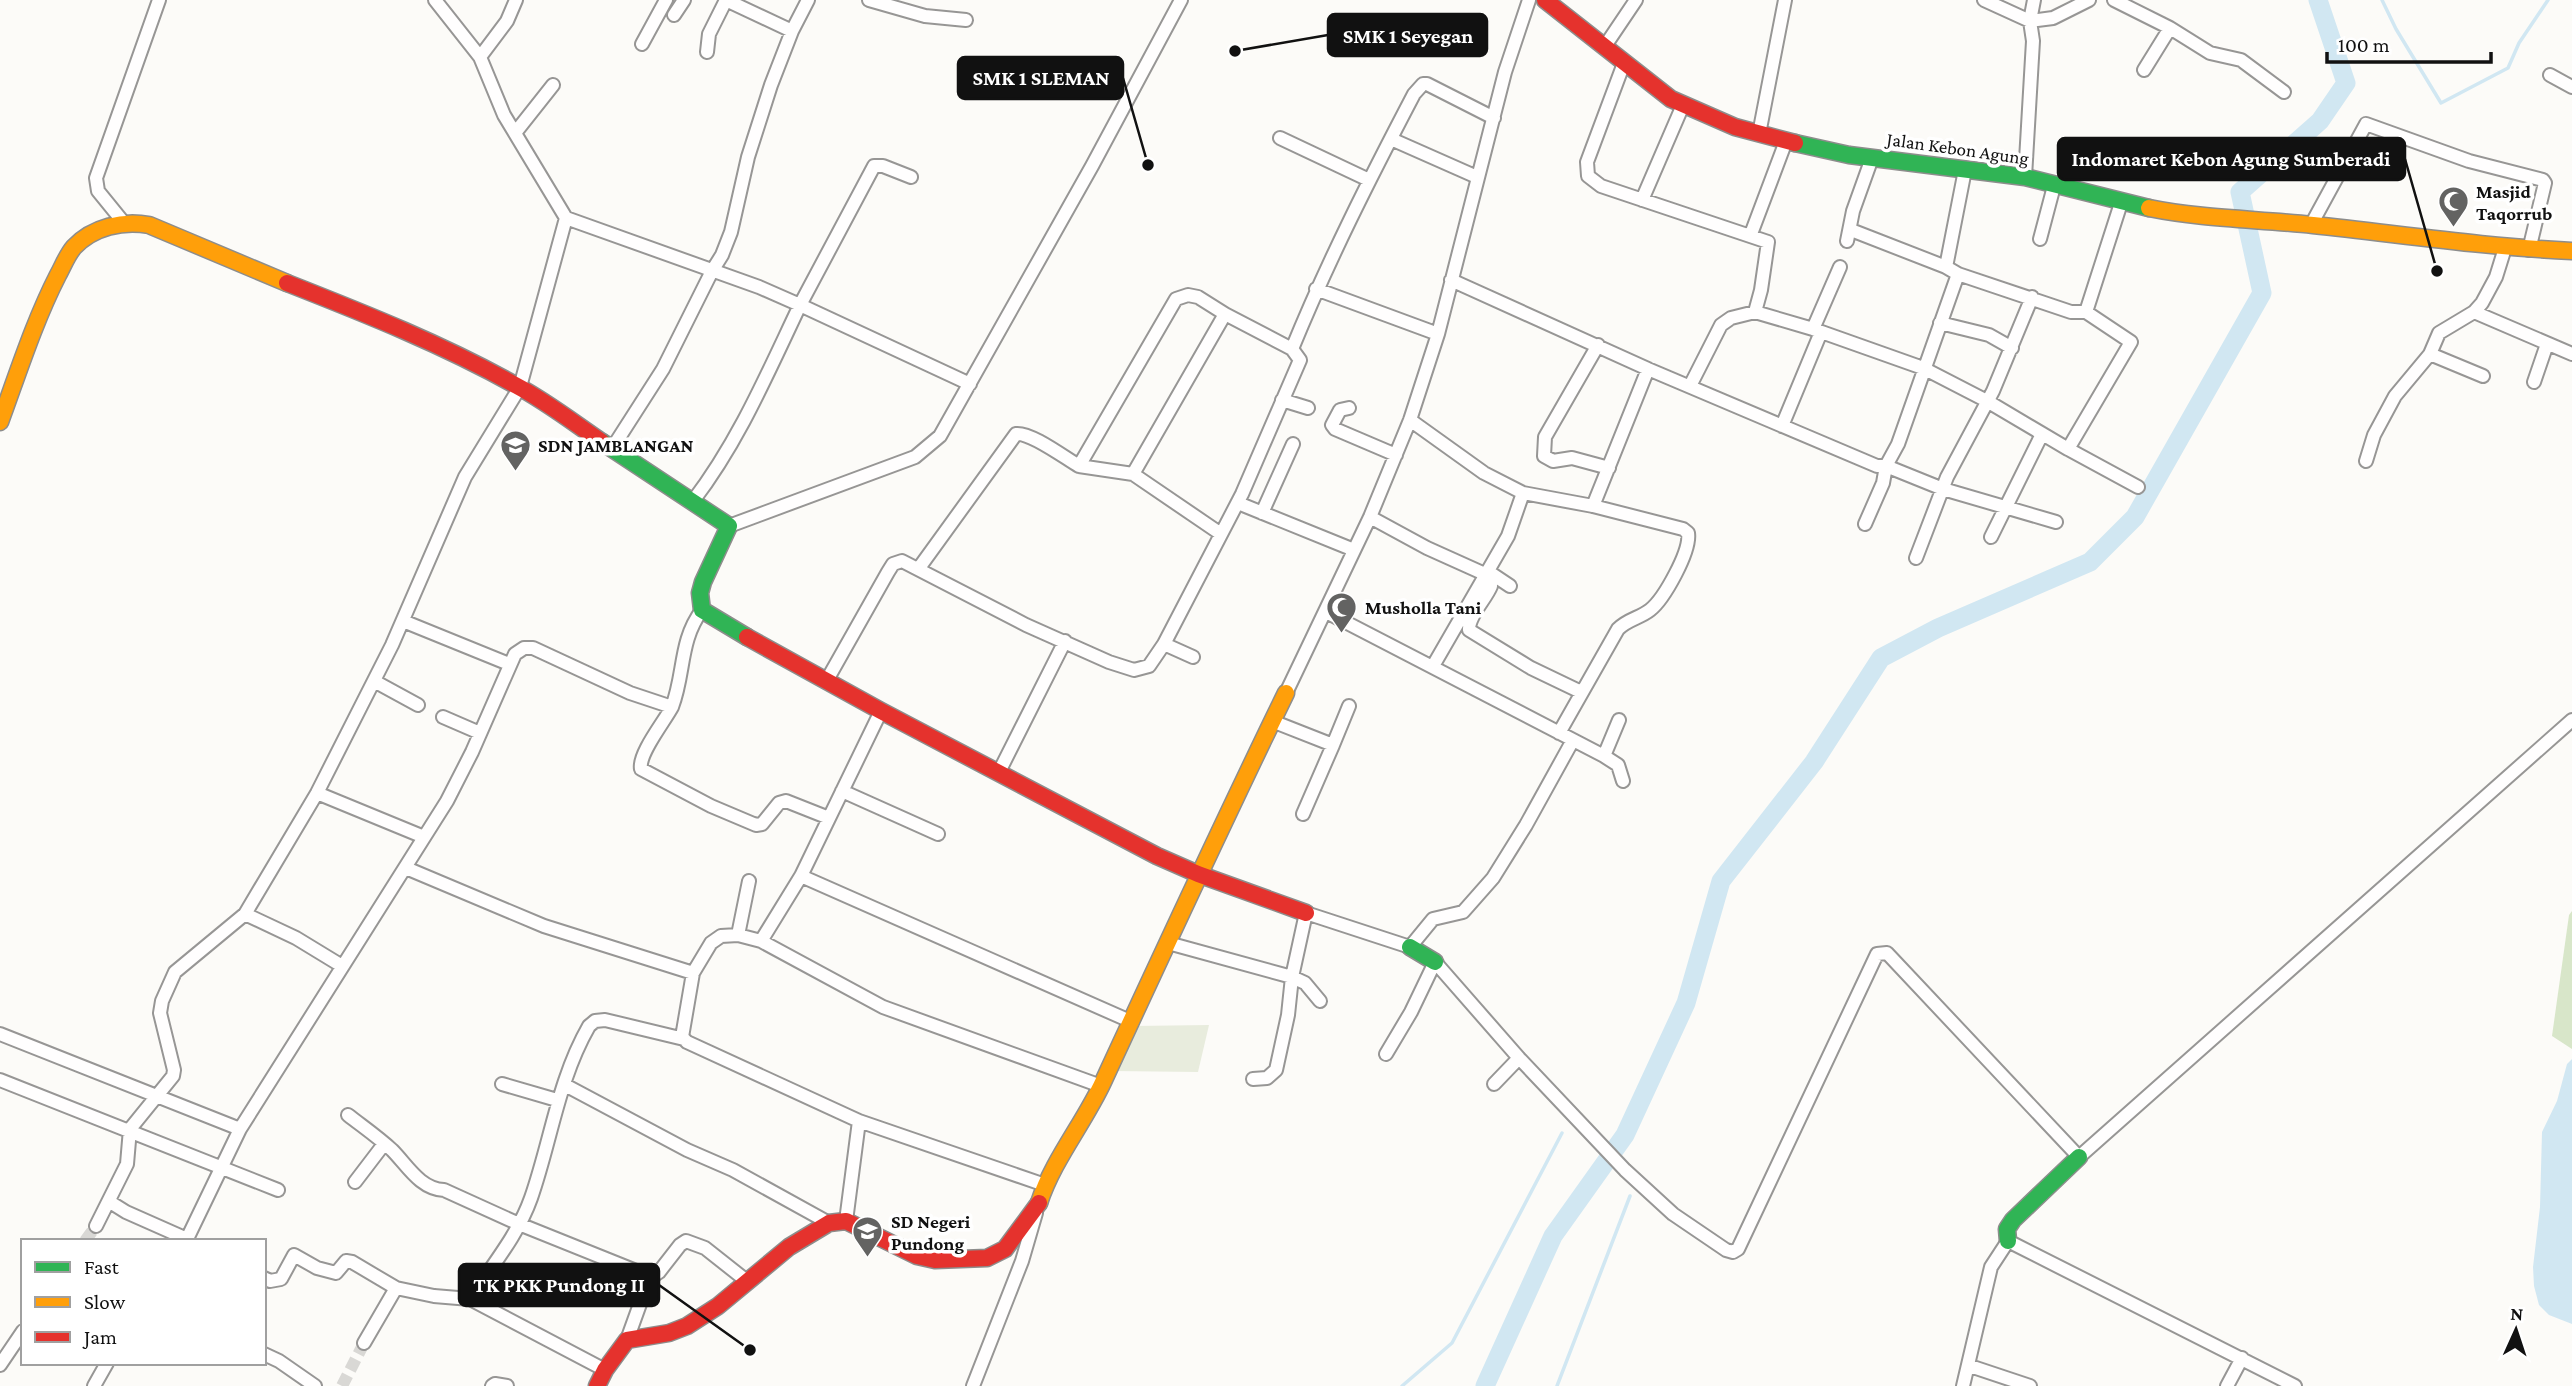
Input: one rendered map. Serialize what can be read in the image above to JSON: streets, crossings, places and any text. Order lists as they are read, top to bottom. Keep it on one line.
{"streets":{"street":["Jalan Kebon Agung"]},"places":{"other":["SMK 1 Seyegan","SMK 1 SLEMAN","Indomaret Kebon Agung Sumberadi","TK PKK Pundong II"],"mosque":["Masjid Taqorrub","Musholla Tani"],"school or university":["SDN JAMBLANGAN","SD Negeri Pundong"]},"legend":["Fast","Slow","Jam"],"scale_bar":"100 m","north":"top"}
